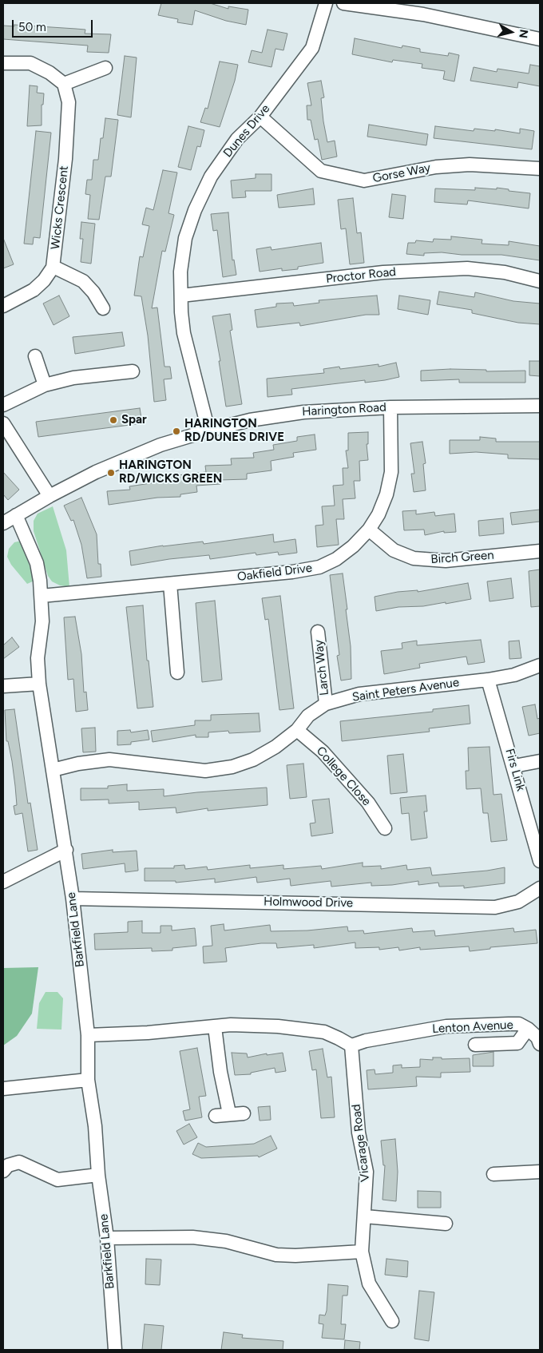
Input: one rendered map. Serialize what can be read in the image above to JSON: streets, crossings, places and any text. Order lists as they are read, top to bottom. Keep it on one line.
{"streets":{"street":["Dunes Drive","Gorse Way","Wicks Crescent","Proctor Road","Harington Road","Birch Green","Oakfield Drive","Larch Way","Saint Peters Avenue","Firs Link","College Close","Holmwood Drive","Barkfield Lane","Lenton Avenue","Vicarage Road"]},"crossings":[["Dunes Drive","Gorse Way"],["Dunes Drive","Proctor Road"],["Dunes Drive","Harington Road"],["Harington Road","Oakfield Drive"],["Harington Road","Barkfield Lane"],["Birch Green","Oakfield Drive"],["Oakfield Drive","Barkfield Lane"],["Larch Way","Saint Peters Avenue"],["Saint Peters Avenue","Firs Link"],["Saint Peters Avenue","College Close"],["Saint Peters Avenue","Barkfield Lane"],["Holmwood Drive","Barkfield Lane"],["Lenton Avenue","Vicarage Road"]],"places":["Spar","HARINGTON RD/DUNES DRIVE","HARINGTON RD/WICKS GREEN"],"scale_bar":"50 m","north":"right"}
